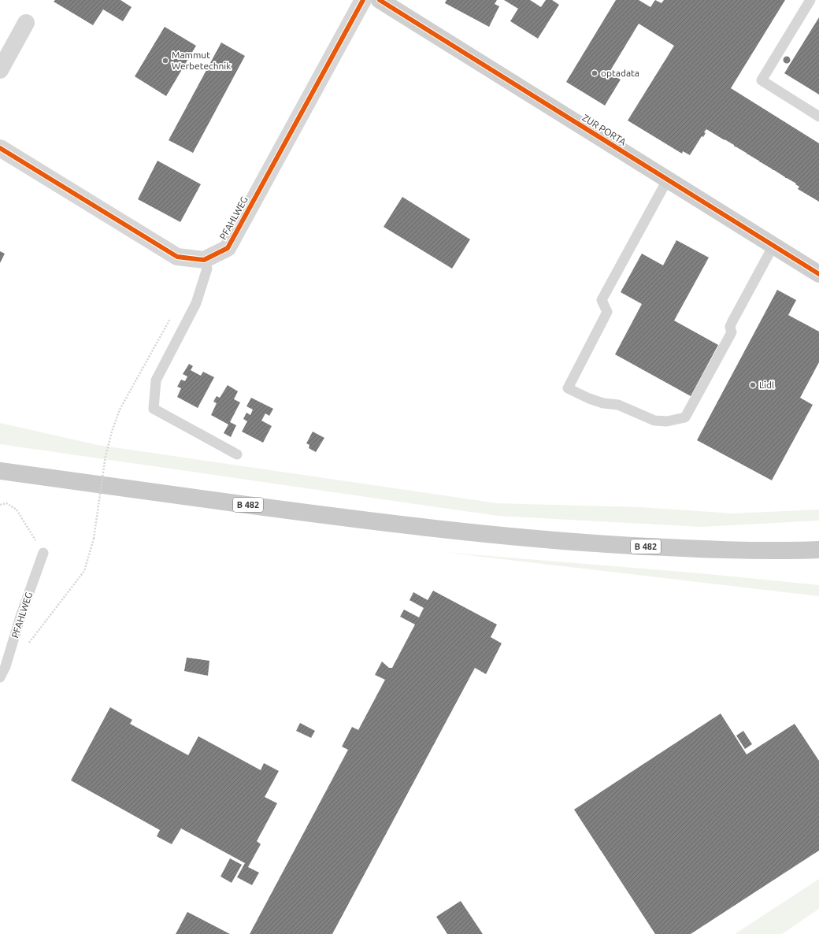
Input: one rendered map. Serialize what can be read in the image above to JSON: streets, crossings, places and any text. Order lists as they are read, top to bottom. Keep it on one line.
{"streets":{"main road":["ZUR PORTA","B 482"],"street":["PFAHLWEG"]},"places":["Mammut Werbetechnik","optadata","Lidl"]}
